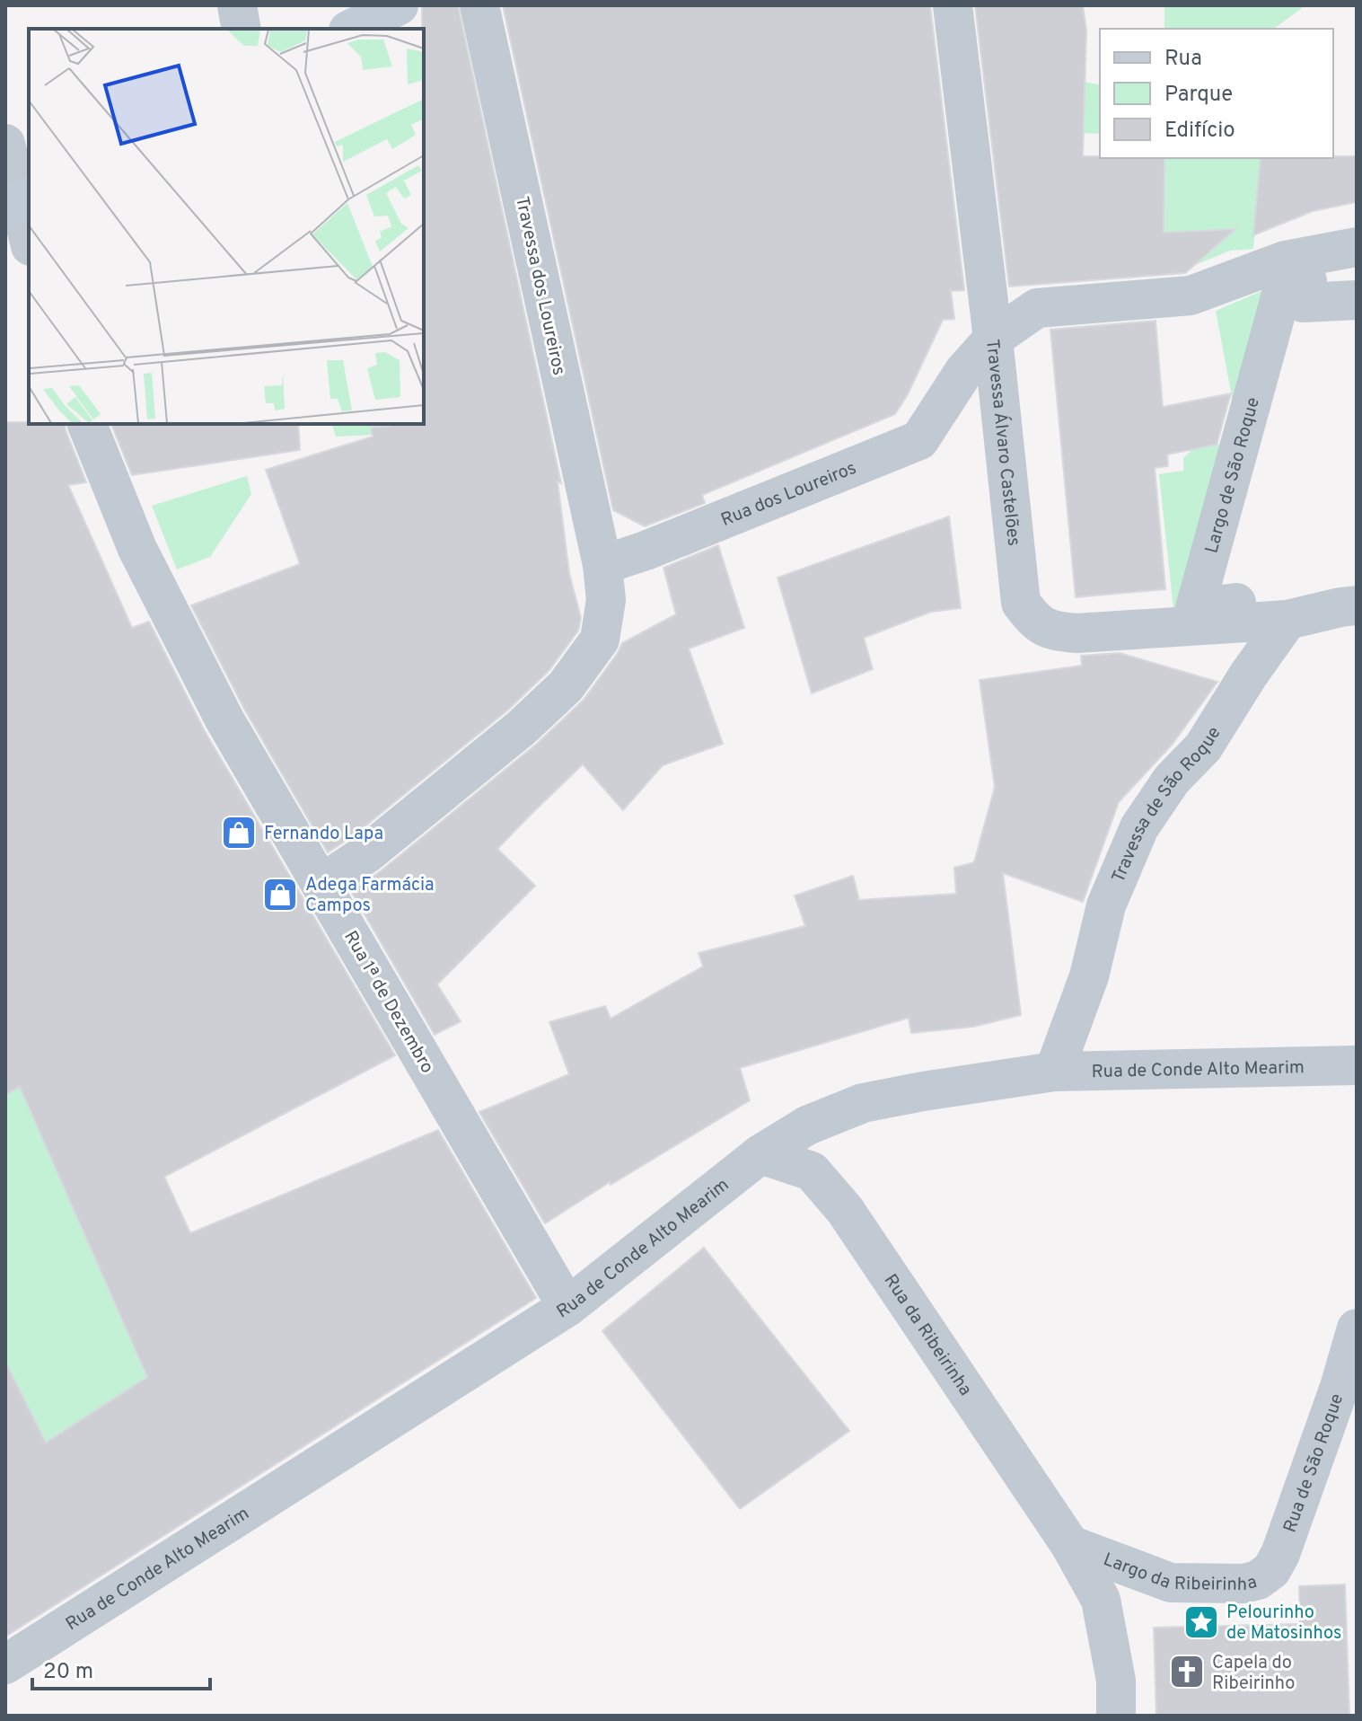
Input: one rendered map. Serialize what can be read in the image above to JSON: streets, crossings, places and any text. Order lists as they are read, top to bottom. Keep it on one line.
{"streets":{"street":["Travessa dos Loureiros","Travessa Álvaro Castelões","Largo de São Roque","Rua dos Loureiros","Travessa de São Roque","Rua 1ª de Dezembro","Rua de Conde Alto Mearim","Rua da Ribeirinha","Rua de São Roque","Largo da Ribeirinha"]},"crossings":[["Travessa dos Loureiros","Rua dos Loureiros"],["Travessa Álvaro Castelões","Rua dos Loureiros"],["Travessa Álvaro Castelões","Travessa de São Roque"],["Travessa de São Roque","Rua de Conde Alto Mearim"],["Rua 1ª de Dezembro","Rua de Conde Alto Mearim"],["Rua de Conde Alto Mearim","Rua da Ribeirinha"],["Rua da Ribeirinha","Largo da Ribeirinha"],["Rua de São Roque","Largo da Ribeirinha"]],"places":{"shop":["Fernando Lapa","Adega Farmácia Campos"],"place":["Pelourinho de Matosinhos"],"church":["Capela do Ribeirinho"]},"legend":["Rua","Parque","Edifício"],"scale_bar":"20 m"}
